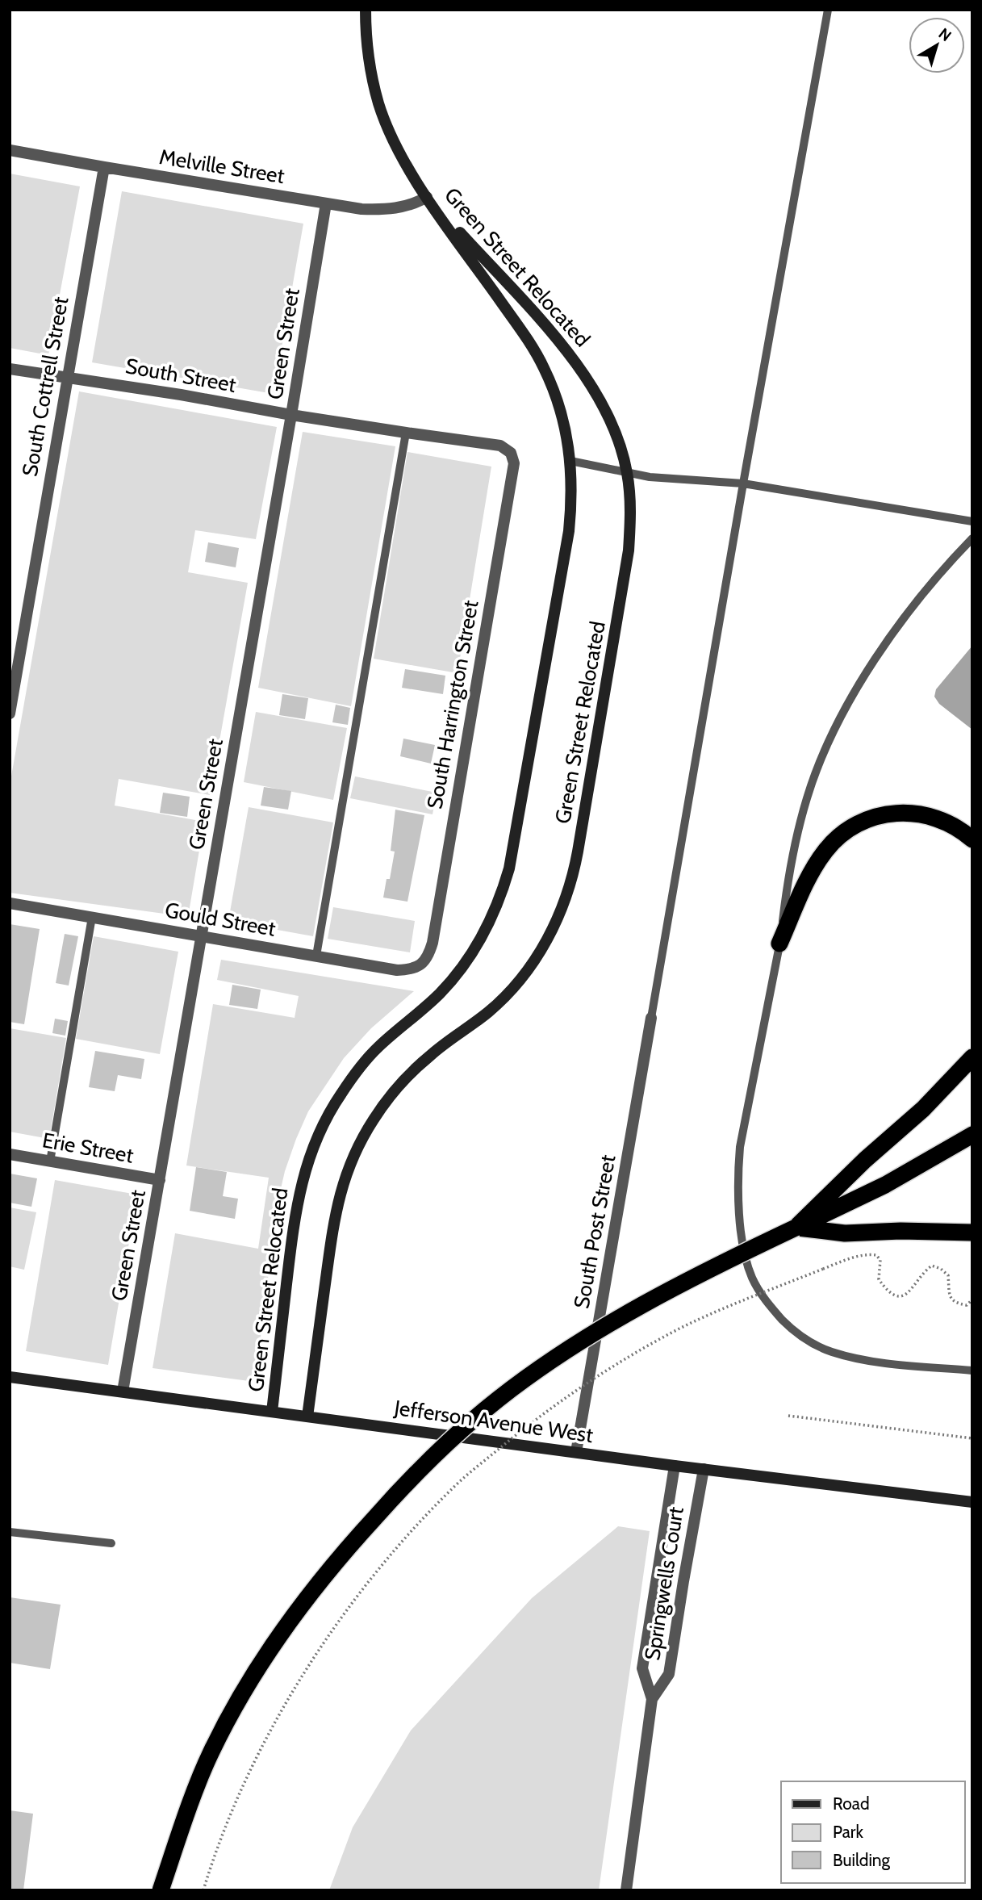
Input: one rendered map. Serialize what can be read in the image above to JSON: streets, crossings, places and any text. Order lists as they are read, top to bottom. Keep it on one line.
{"streets":{"street":["Melville Street","Green Street Relocated","Green Street","South Street","South Cottrell Street","South Harrington Street","Gould Street","Erie Street","South Post Street","Jefferson Avenue West","Springwells Court"]},"crossings":[["Melville Street","Green Street Relocated"],["Melville Street","Green Street"],["Melville Street","South Cottrell Street"],["Green Street Relocated","Jefferson Avenue West"],["Green Street","South Street"],["Green Street","Gould Street"],["Green Street","Erie Street"],["Green Street","Jefferson Avenue West"],["South Street","South Cottrell Street"],["South Street","South Harrington Street"],["South Harrington Street","Gould Street"],["South Post Street","Jefferson Avenue West"],["Jefferson Avenue West","Springwells Court"]],"legend":["Road","Park","Building"],"north":"top right"}
